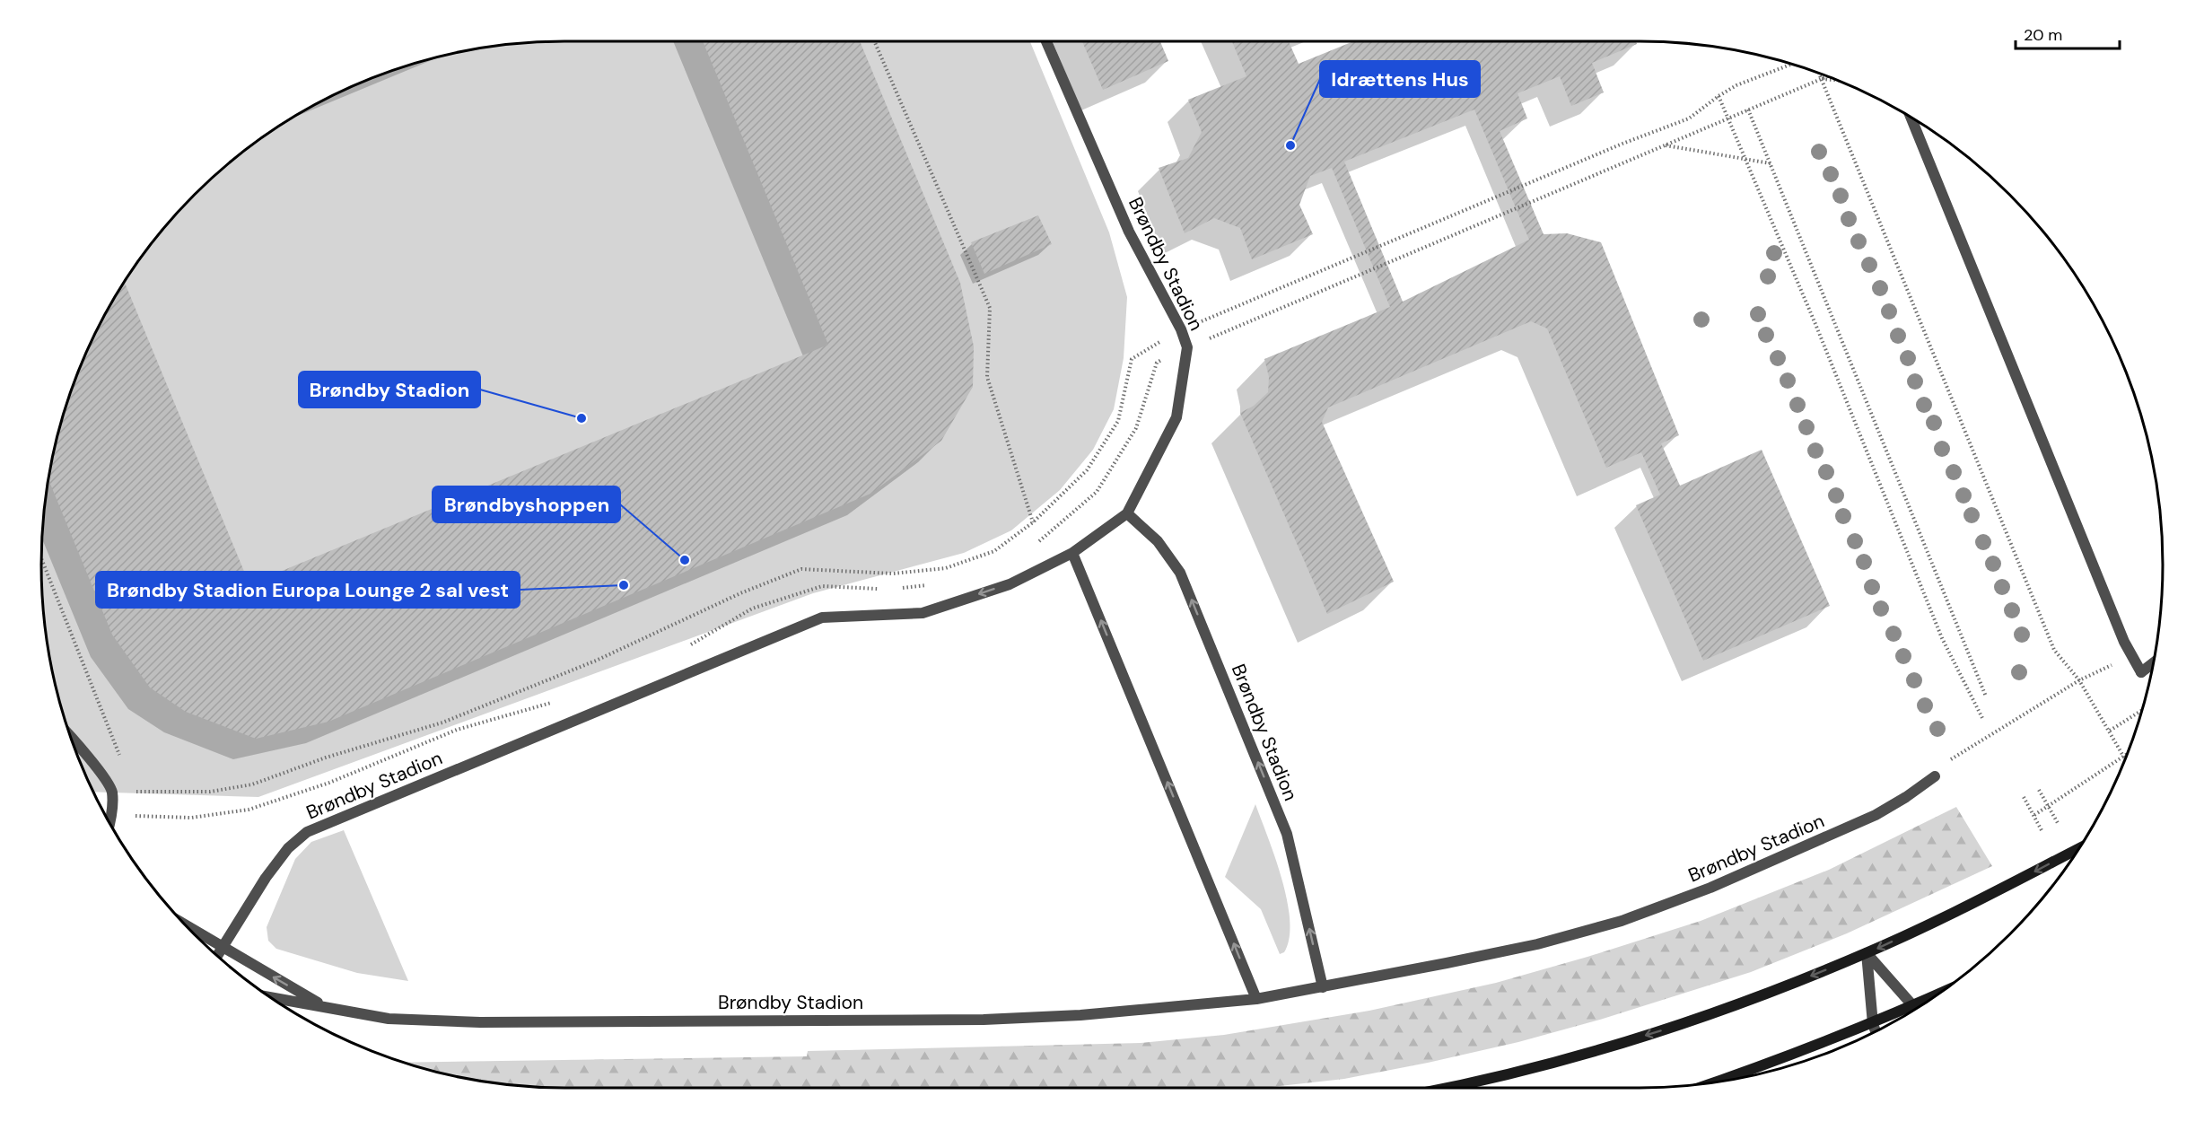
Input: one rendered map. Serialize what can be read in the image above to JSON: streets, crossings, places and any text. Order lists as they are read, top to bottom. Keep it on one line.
{"streets":{"street":["Brøndby Stadion"]},"places":["Idrættens Hus","Brøndby Stadion","Brøndbyshoppen","Brøndby Stadion Europa Lounge 2 sal vest"],"scale_bar":"20 m"}
